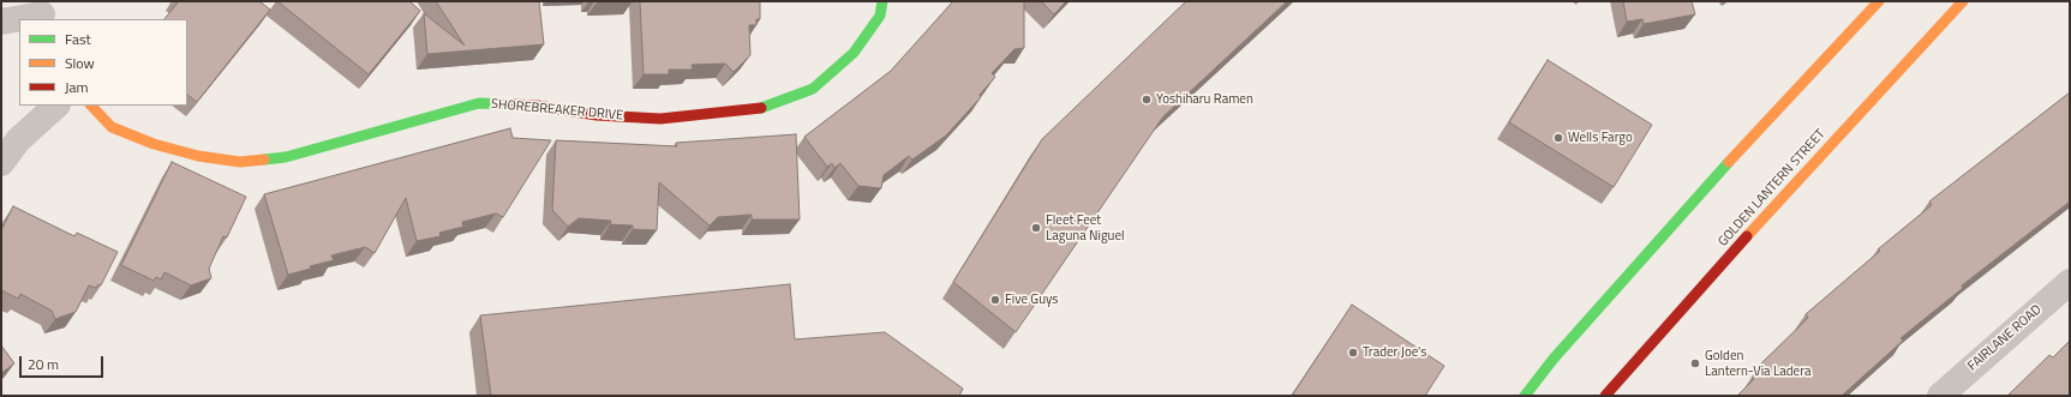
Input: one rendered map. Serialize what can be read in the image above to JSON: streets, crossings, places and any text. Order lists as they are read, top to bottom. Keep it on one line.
{"streets":{"main road":["SHOREBREAKER DRIVE","GOLDEN LANTERN STREET"],"street":["FAIRLANE ROAD"]},"places":["Yoshiharu Ramen","Wells Fargo","Fleet Feet Laguna Niguel","Five Guys","Trader Joe's","Golden Lantern-Via Ladera"],"legend":["Fast","Slow","Jam"],"scale_bar":"20 m"}
